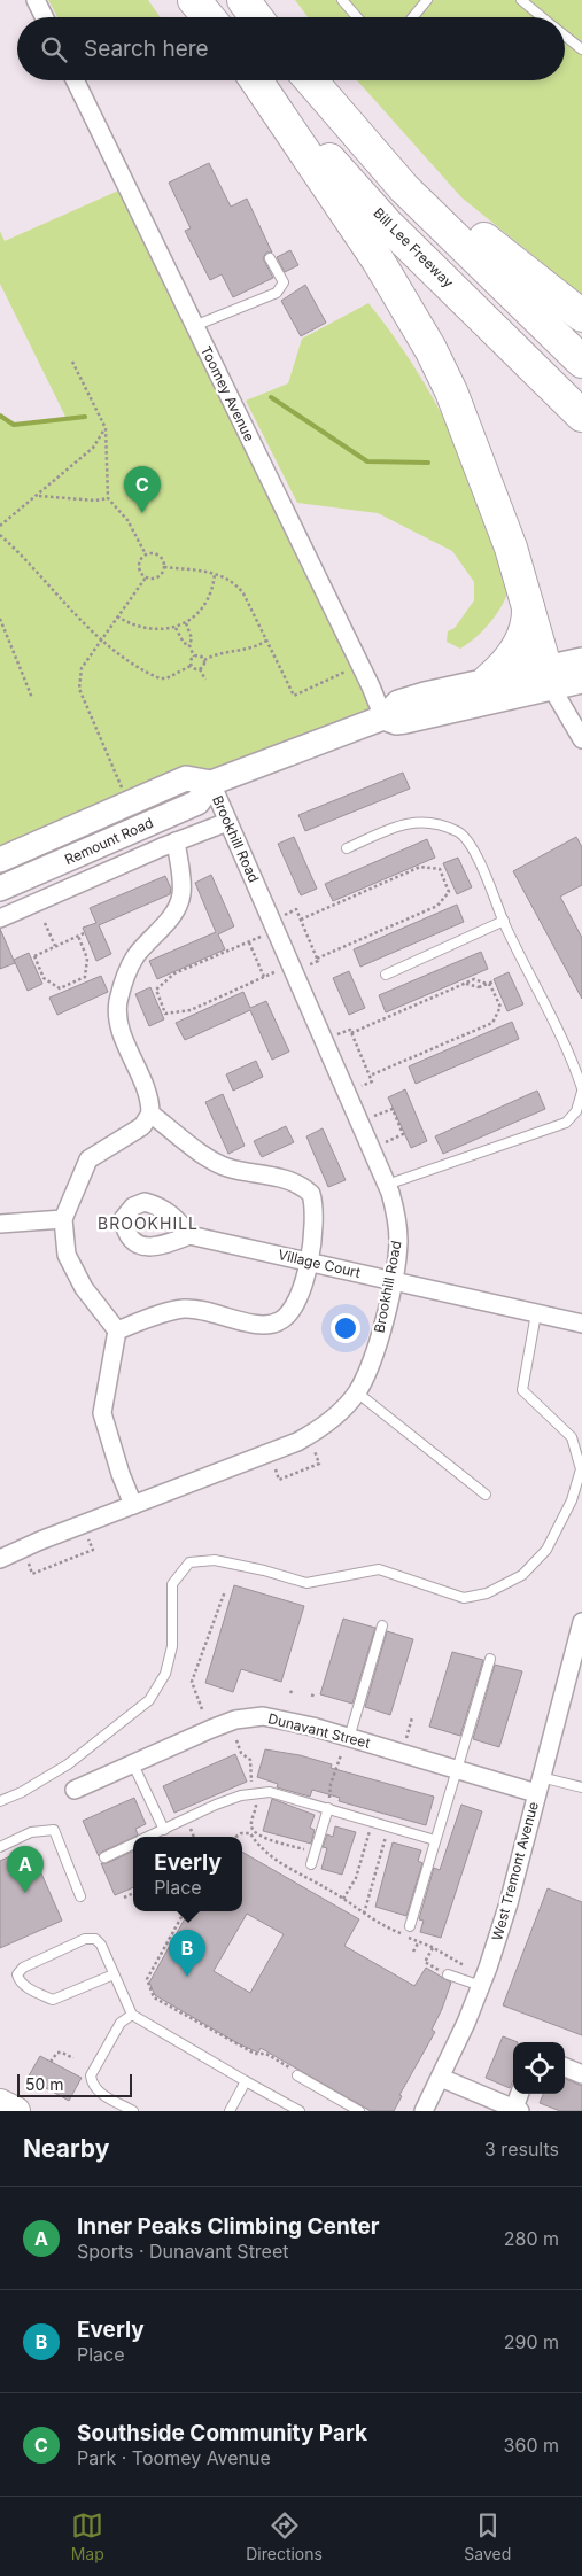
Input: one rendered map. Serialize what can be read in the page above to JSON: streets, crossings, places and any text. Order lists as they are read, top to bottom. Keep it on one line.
{"streets":{"highway":["Bill Lee Freeway"],"main road":["Remount Road"],"street":["Toomey Avenue","Brookhill Road","Village Court","Dunavant Street","West Tremont Avenue"]},"crossings":[["Toomey Avenue","Remount Road"],["Brookhill Road","Remount Road"],["Brookhill Road","Village Court"],["Dunavant Street","West Tremont Avenue"]],"districts":["BROOKHILL"],"scale_bar":"50 m","page":{"search":"Search here","pins":["C","A","B"],"popup":["Everly","Place"],"scale":"50 m","heading":["Nearby","3 results"],"list":[{"mark":"A","name":"Inner Peaks Climbing Center","note":"Sports · Dunavant Street","value":"280 m"},{"mark":"B","name":"Everly","note":"Place","value":"290 m"},{"mark":"C","name":"Southside Community Park","note":"Park · Toomey Avenue","value":"360 m"}],"nav":["Map","Directions","Saved"]}}
